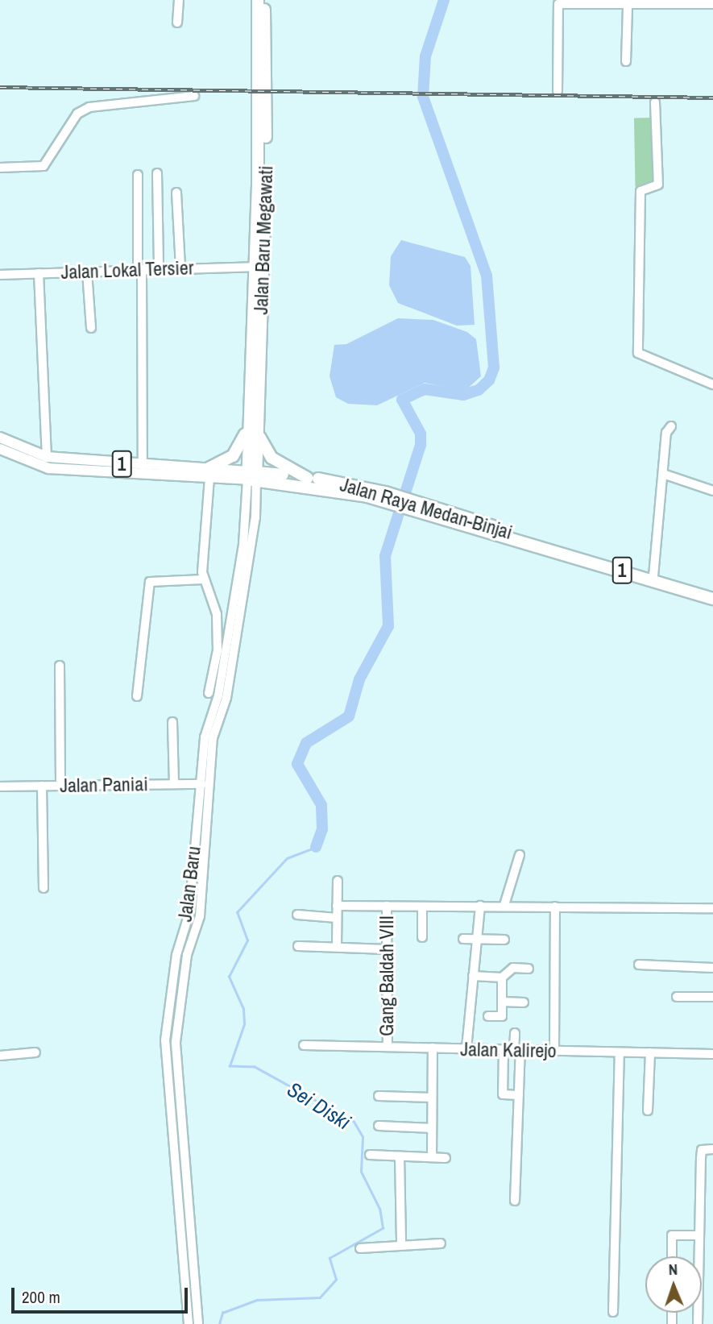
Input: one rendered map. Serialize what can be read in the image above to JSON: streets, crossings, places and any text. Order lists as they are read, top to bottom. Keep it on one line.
{"streets":{"highway":["Jalan Baru Megawati","1","Jalan Raya Medan-Binjai"],"street":["Jalan Lokal Tersier","Jalan Paniai","Jalan Baru","Gang Baldah VIII","Jalan Kalirejo"]},"crossings":[["Jalan Baru Megawati","Jalan Lokal Tersier"],["Jalan Baru Megawati","Jalan Raya Medan-Binjai"],["Jalan Baru Megawati","Jalan Baru"],["Jalan Raya Medan-Binjai","Jalan Baru"],["Jalan Paniai","Jalan Baru"],["Gang Baldah VIII","Jalan Kalirejo"]],"water":["Sei Diski"],"scale_bar":"200 m","north":"top"}
